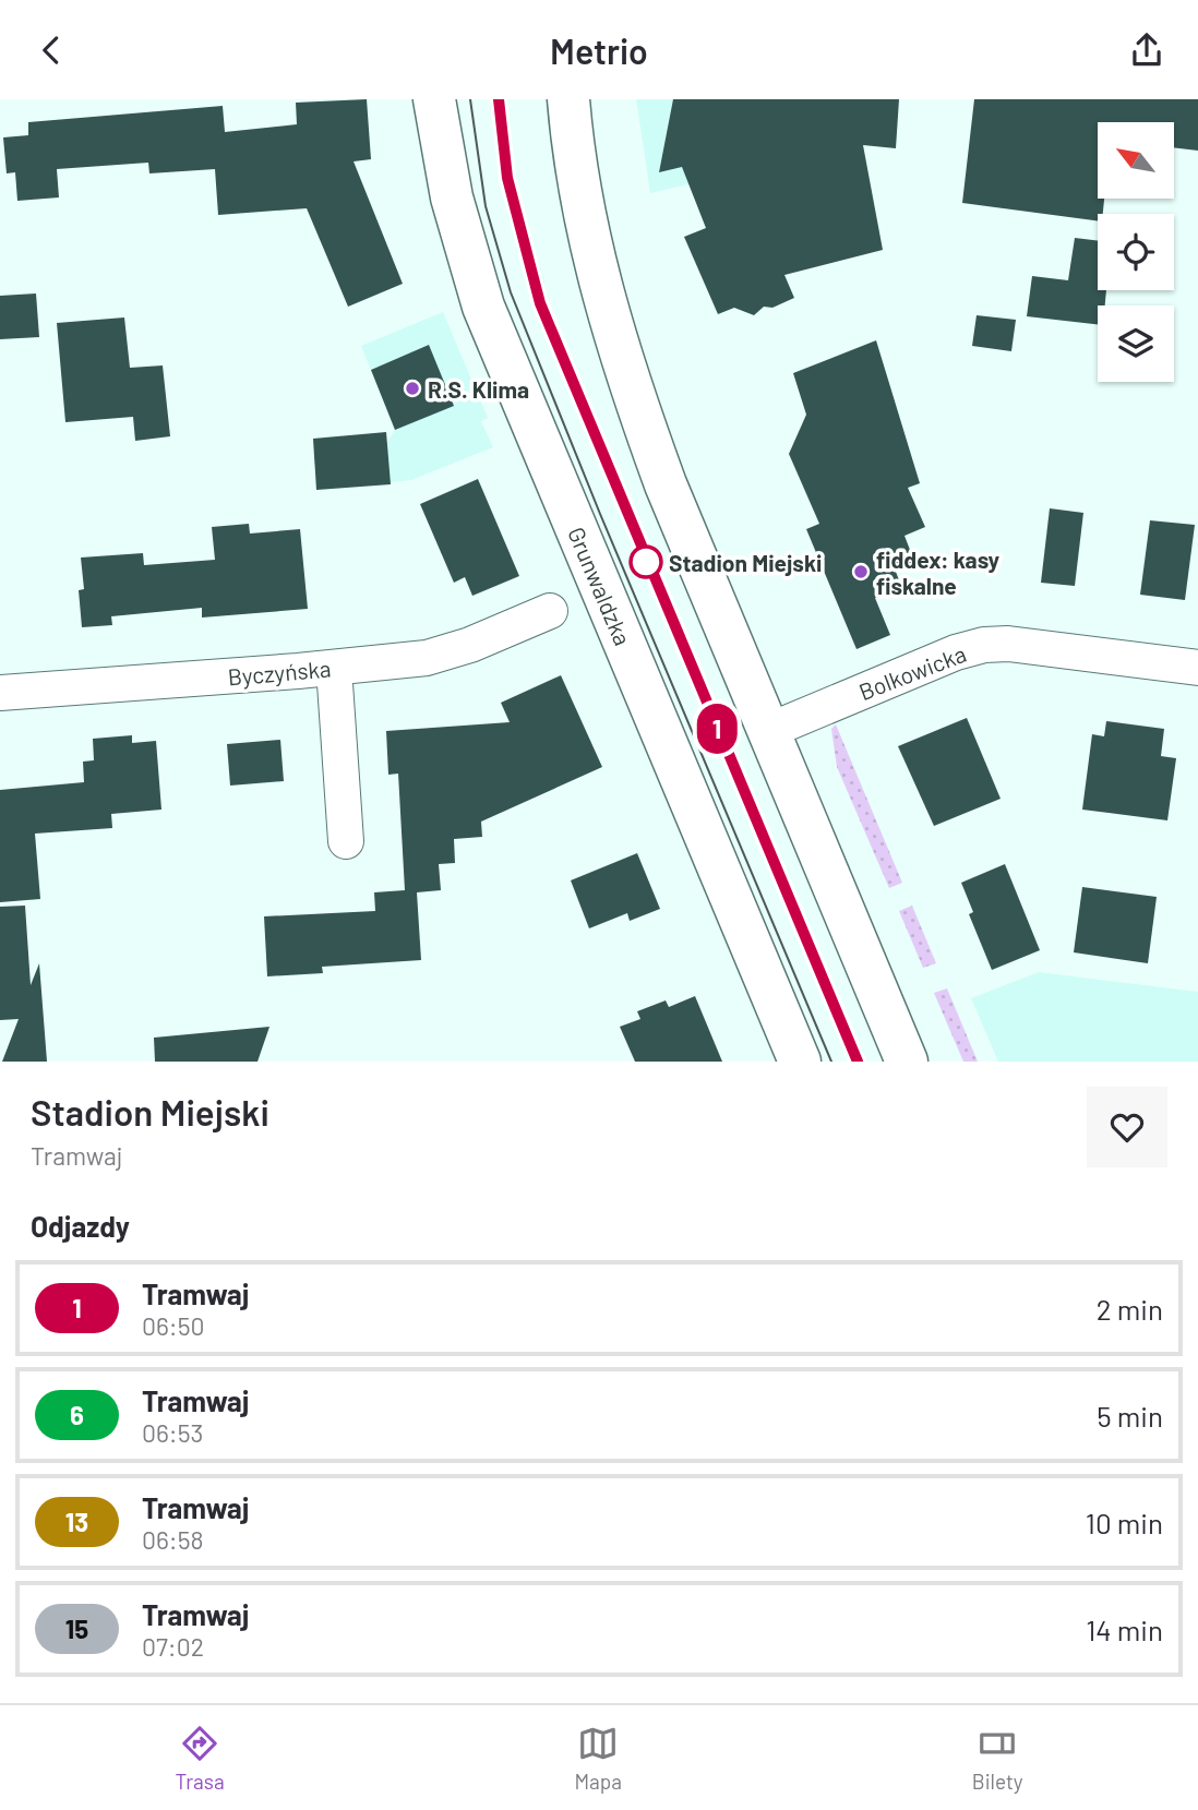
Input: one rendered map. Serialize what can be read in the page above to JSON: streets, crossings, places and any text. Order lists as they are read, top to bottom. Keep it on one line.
{"streets":{"street":["Grunwaldzka","Byczyńska","Bolkowicka"]},"places":["R.S. Klima","Stadion Miejski","fiddex: kasy fiskalne"],"lines":["tram line 1"],"north":"top left","page":{"header":"Metrio","on_map":"1","heading":[["Stadion Miejski","Tramwaj"],"Odjazdy"],"list":[{"mark":"1","name":"Tramwaj","note":"06:50","value":"2 min"},{"mark":"6","name":"Tramwaj","note":"06:53","value":"5 min"},{"mark":"13","name":"Tramwaj","note":"06:58","value":"10 min"},{"mark":"15","name":"Tramwaj","note":"07:02","value":"14 min"}],"tabs":["Trasa","Mapa","Bilety"]}}
